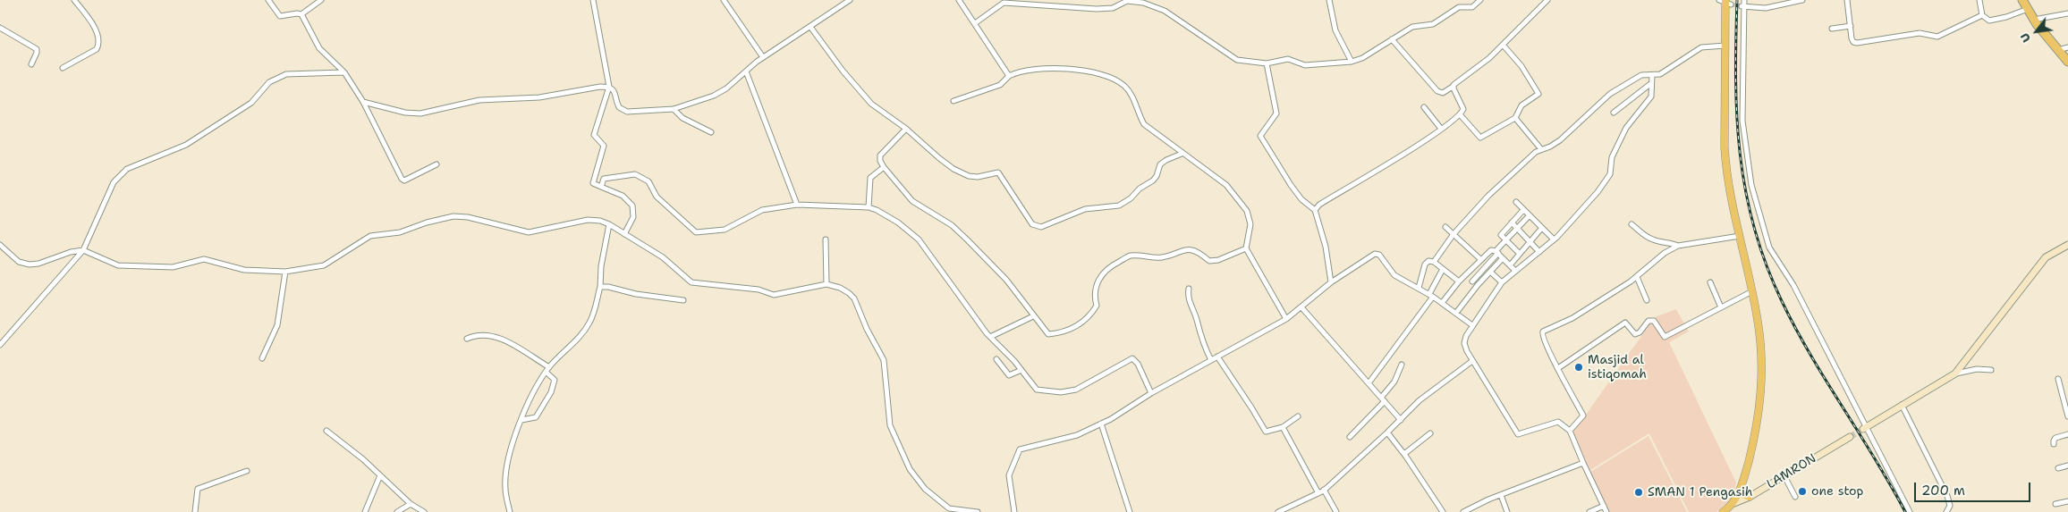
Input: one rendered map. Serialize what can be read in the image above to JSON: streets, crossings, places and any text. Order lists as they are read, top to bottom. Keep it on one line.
{"streets":{"street":["LAMRON"]},"places":["Masjid al istiqomah","one stop","SMAN 1 Pengasih"],"scale_bar":"200 m","north":"bottom left"}
